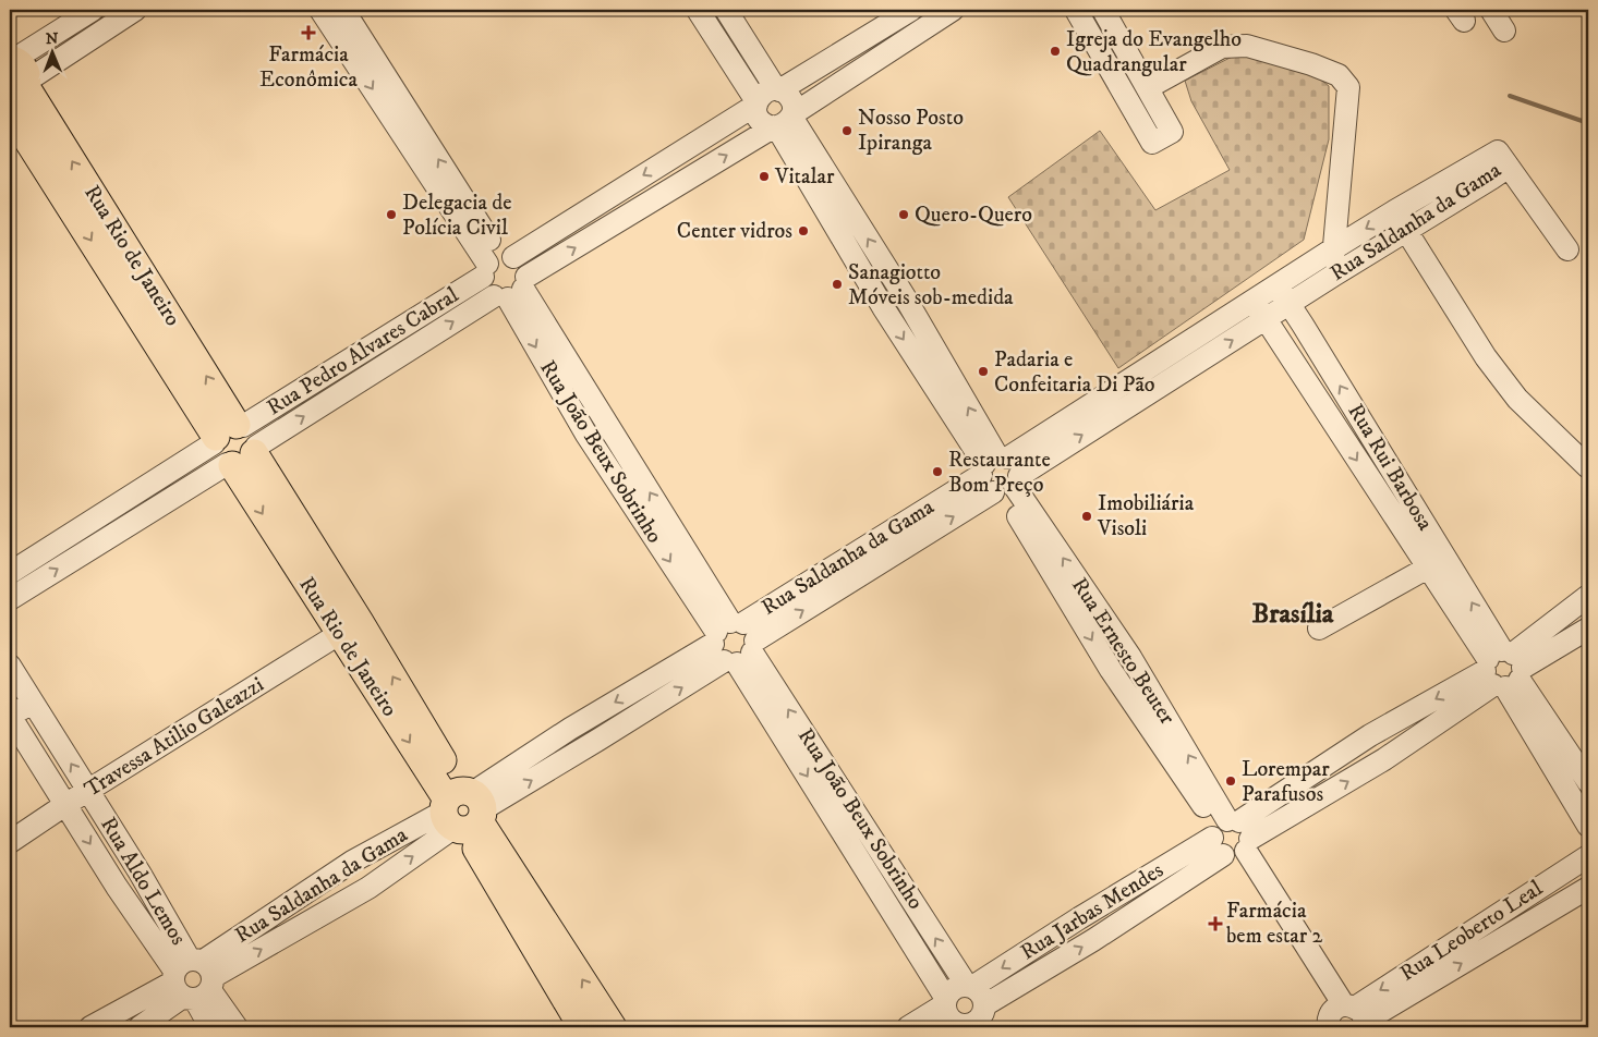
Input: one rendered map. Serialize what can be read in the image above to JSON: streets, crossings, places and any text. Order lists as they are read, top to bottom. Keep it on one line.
{"streets":{"main road":["Rua Rio de Janeiro"],"street":["Rua Saldanha da Gama","Rua Pedro Alvares Cabral","Rua João Beux Sobrinho","Rua Rui Barbosa","Rua Ernesto Beuter","Travessa Atilio Galeazzi","Rua Aldo Lemos","Rua Jarbas Mendes","Rua Leoberto Leal"]},"crossings":[["Rua Saldanha da Gama","Rua Rio de Janeiro"],["Rua Saldanha da Gama","Rua João Beux Sobrinho"],["Rua Saldanha da Gama","Rua Rui Barbosa"],["Rua Saldanha da Gama","Rua Ernesto Beuter"],["Rua Saldanha da Gama","Rua Aldo Lemos"],["Rua Rio de Janeiro","Rua Pedro Alvares Cabral"],["Rua Rio de Janeiro","Travessa Atilio Galeazzi"],["Rua Pedro Alvares Cabral","Rua João Beux Sobrinho"],["Rua Pedro Alvares Cabral","Rua Ernesto Beuter"],["Rua João Beux Sobrinho","Rua Jarbas Mendes"],["Rua Rui Barbosa","Rua Jarbas Mendes"],["Rua Ernesto Beuter","Rua Jarbas Mendes"],["Rua Ernesto Beuter","Rua Leoberto Leal"],["Travessa Atilio Galeazzi","Rua Aldo Lemos"]],"districts":["Brasília"],"places":{"health":["Farmácia Econômica","Farmácia bem estar 2"],"other":["Igreja do Evangelho Quadrangular","Nosso Posto Ipiranga","Vitalar","Delegacia de Polícia Civil","Quero-Quero","Center vidros","Sanagiotto Móveis sob-medida","Padaria e Confeitaria Di Pão","Restaurante Bom Preço","Imobiliária Visoli","Lorempar Parafusos"]},"north":"top"}
